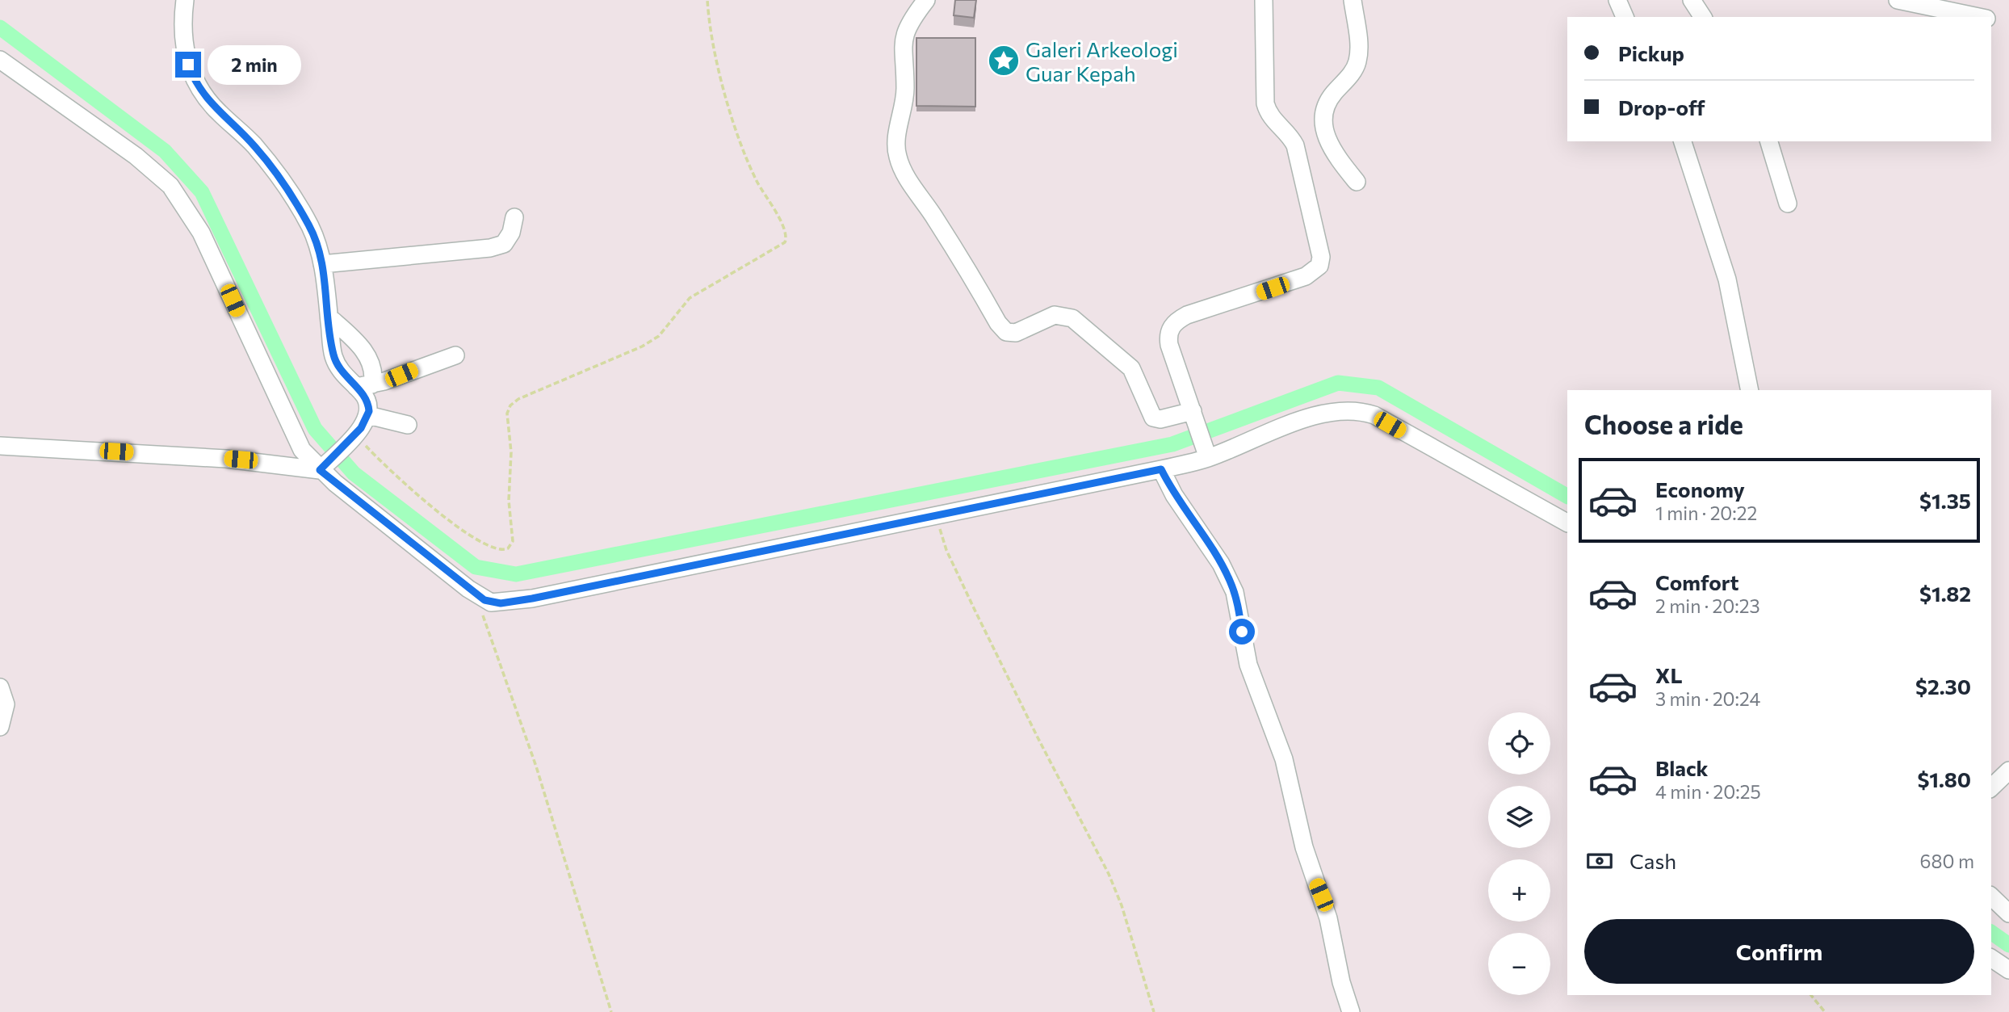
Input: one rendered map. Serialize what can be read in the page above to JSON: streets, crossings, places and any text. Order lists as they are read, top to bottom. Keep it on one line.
{"places":{"place":["Galeri Arkeologi Guar Kepah"]},"page":{"banner":["Pickup","Drop-off"],"bubble":"2 min","heading":"Choose a ride","list":[{"name":"Economy","note":"1 min · 20:22","value":"$1.35"},{"name":"Comfort","note":"2 min · 20:23","value":"$1.82"},{"name":"XL","note":"3 min · 20:24","value":"$2.30"},{"name":"Black","note":"4 min · 20:25","value":"$1.80"}],"map_buttons":["+","−"],"pay":["Cash","680 m"],"buttons":"Confirm"}}
